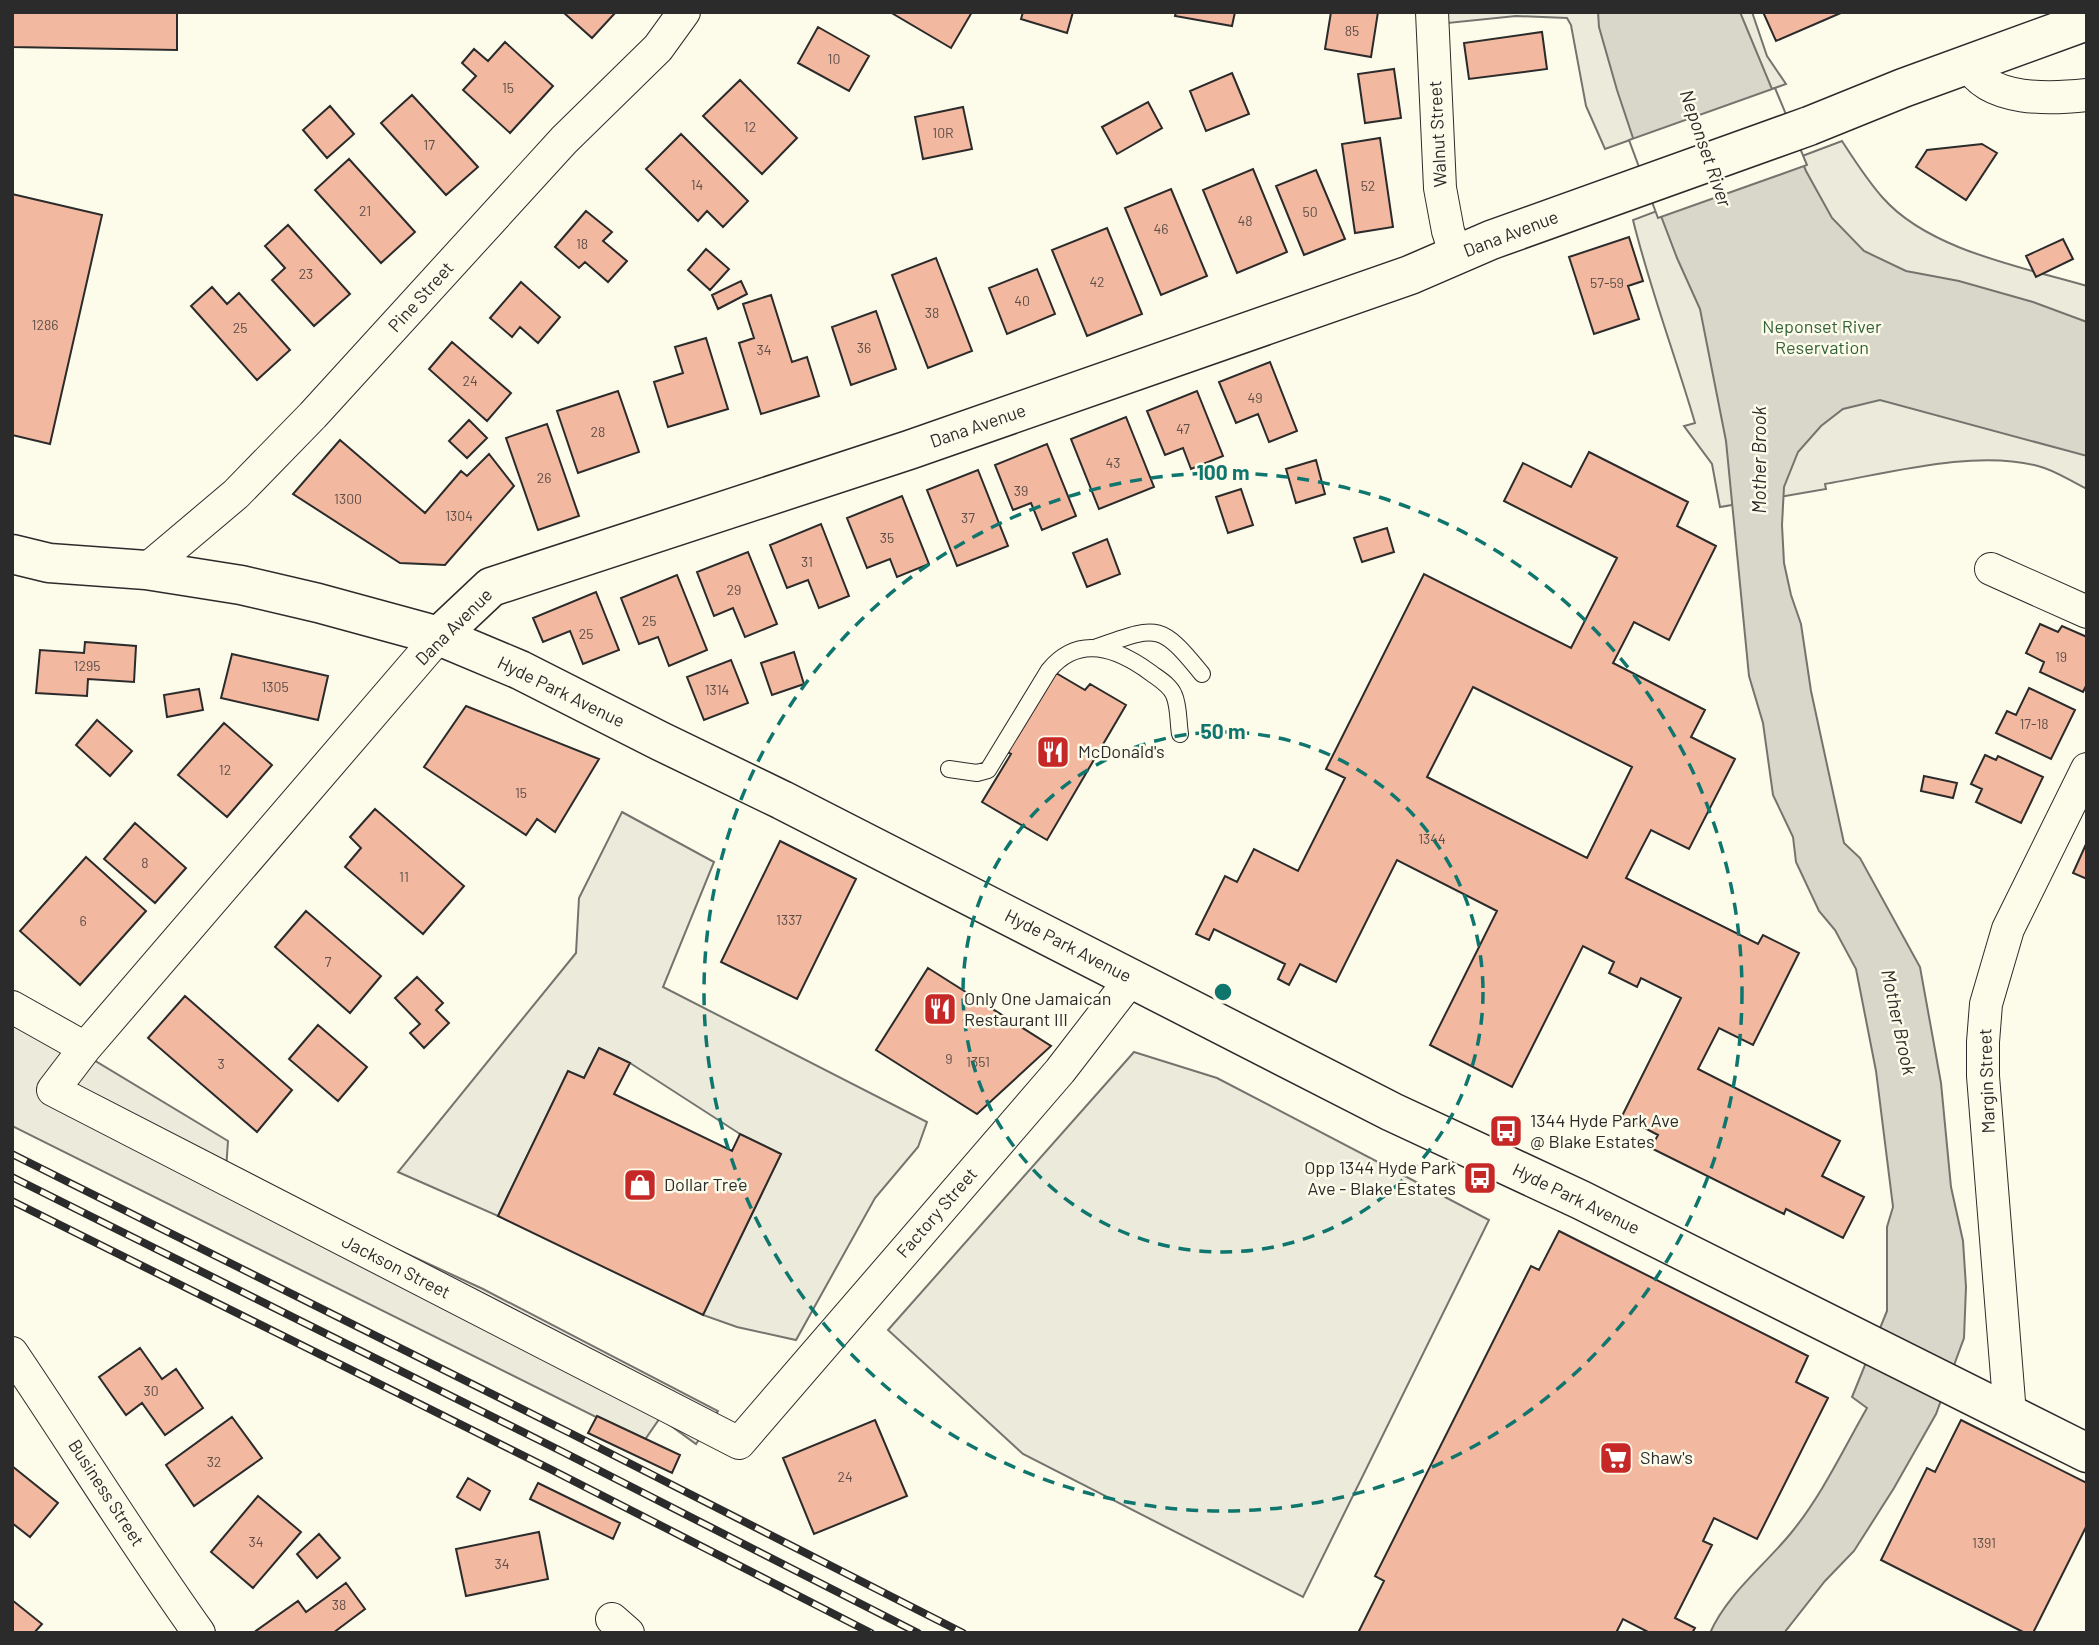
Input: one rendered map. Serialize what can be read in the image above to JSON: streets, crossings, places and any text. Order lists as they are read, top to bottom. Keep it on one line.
{"streets":{"main road":["Dana Avenue","Hyde Park Avenue"],"street":["Walnut Street","Pine Street","Margin Street","Factory Street","Jackson Street","Business Street"]},"crossings":[["Walnut Street","Dana Avenue"],["Dana Avenue","Hyde Park Avenue"],["Dana Avenue","Jackson Street"],["Pine Street","Hyde Park Avenue"],["Hyde Park Avenue","Margin Street"],["Hyde Park Avenue","Factory Street"],["Factory Street","Jackson Street"]],"water":["Neponset River","Mother Brook"],"parks":["Neponset River Reservation"],"places":{"restaurant":["McDonald's","Only One Jamaican Restaurant III"],"bus stop":["1344 Hyde Park Ave @ Blake Estates","Opp 1344 Hyde Park Ave - Blake Estates"],"shop":["Dollar Tree"],"supermarket":["Shaw's"]},"house_numbers":["85","10","15","12","10R","17","14","52","21","50","48","46","18","23","42","57-59","40","38","1286","25","36","34","24","49","47","28","43","26","39","1300","1304","37","35","31","29","25","25","19","1295","1305","1314","17-18","12","15","1344","8","11","1337","6","7","9","1351","3","30","32","24","34","1391","34","38"],"rings":["100 m","50 m"]}
